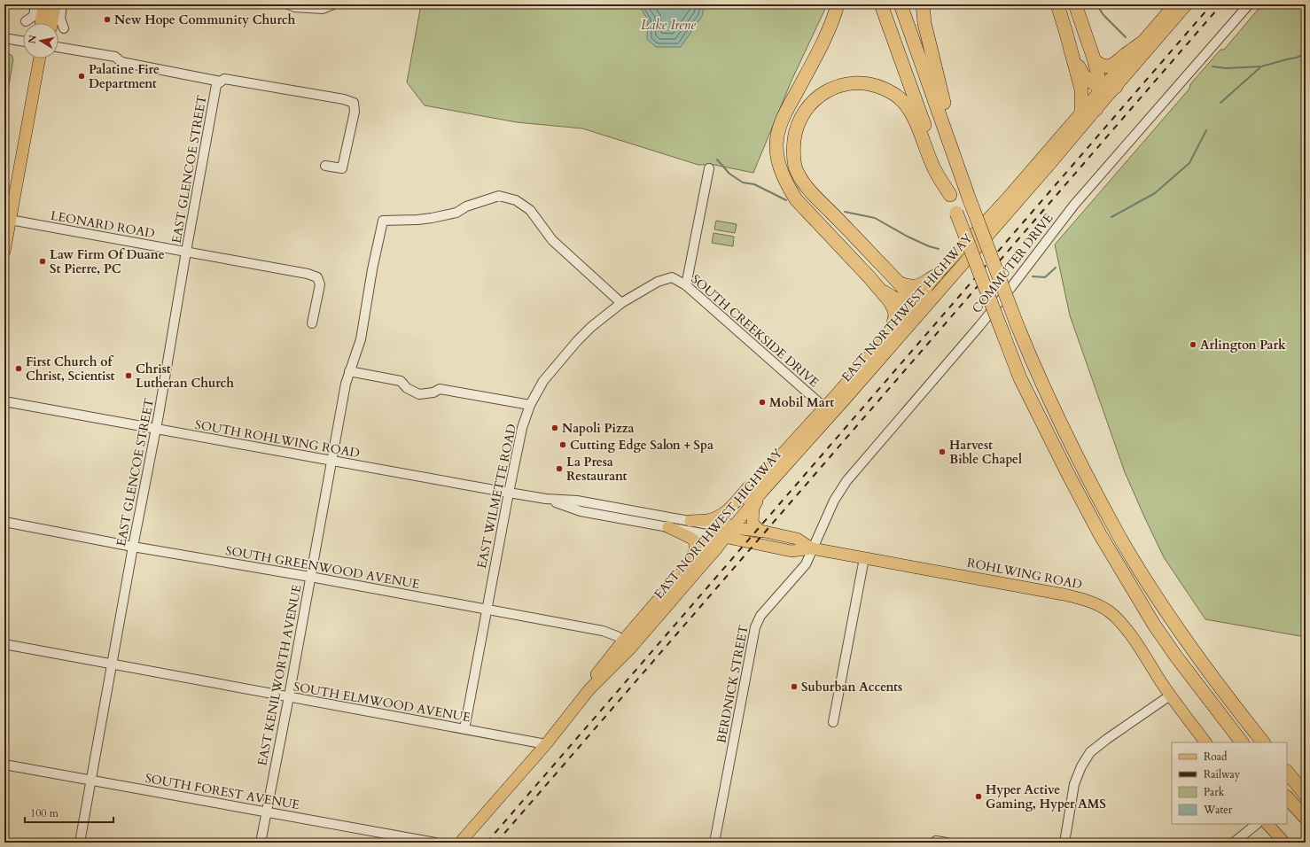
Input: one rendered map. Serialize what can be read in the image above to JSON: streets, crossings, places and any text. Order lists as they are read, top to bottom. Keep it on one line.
{"streets":{"main road":["EAST NORTHWEST HIGHWAY","ROHLWING ROAD"],"street":["EAST GLENCOE STREET","LEONARD ROAD","COMMUTER DRIVE","SOUTH CREEKSIDE DRIVE","SOUTH ROHLWING ROAD","EAST WILMETTE ROAD","SOUTH GREENWOOD AVENUE","EAST KENILWORTH AVENUE","BERDNICK STREET","SOUTH ELMWOOD AVENUE","SOUTH FOREST AVENUE"]},"crossings":[["EAST GLENCOE STREET","LEONARD ROAD"],["EAST GLENCOE STREET","SOUTH ROHLWING ROAD"],["EAST GLENCOE STREET","SOUTH GREENWOOD AVENUE"],["EAST GLENCOE STREET","SOUTH ELMWOOD AVENUE"],["EAST GLENCOE STREET","SOUTH FOREST AVENUE"],["COMMUTER DRIVE","ROHLWING ROAD"],["COMMUTER DRIVE","BERDNICK STREET"],["EAST NORTHWEST HIGHWAY","SOUTH CREEKSIDE DRIVE"],["EAST NORTHWEST HIGHWAY","SOUTH ROHLWING ROAD"],["EAST NORTHWEST HIGHWAY","SOUTH GREENWOOD AVENUE"],["EAST NORTHWEST HIGHWAY","ROHLWING ROAD"],["EAST NORTHWEST HIGHWAY","SOUTH ELMWOOD AVENUE"],["SOUTH CREEKSIDE DRIVE","EAST WILMETTE ROAD"],["SOUTH CREEKSIDE DRIVE","EAST KENILWORTH AVENUE"],["SOUTH ROHLWING ROAD","EAST WILMETTE ROAD"],["SOUTH ROHLWING ROAD","ROHLWING ROAD"],["SOUTH ROHLWING ROAD","EAST KENILWORTH AVENUE"],["EAST WILMETTE ROAD","SOUTH GREENWOOD AVENUE"],["EAST WILMETTE ROAD","EAST KENILWORTH AVENUE"],["EAST WILMETTE ROAD","SOUTH ELMWOOD AVENUE"],["SOUTH GREENWOOD AVENUE","EAST KENILWORTH AVENUE"],["ROHLWING ROAD","BERDNICK STREET"],["EAST KENILWORTH AVENUE","SOUTH ELMWOOD AVENUE"],["EAST KENILWORTH AVENUE","SOUTH FOREST AVENUE"]],"water":["Lake Irene"],"places":["New Hope Community Church","Palatine Fire Department","Law Firm Of Duane St Pierre, PC","Arlington Park","First Church of Christ, Scientist","Christ Lutheran Church","Mobil Mart","Napoli Pizza","Cutting Edge Salon + Spa","Harvest Bible Chapel","La Presa Restaurant","Suburban Accents","Hyper Active Gaming, Hyper AMS"],"legend":["Road","Railway","Park","Water"],"scale_bar":"100 m","north":"left"}
